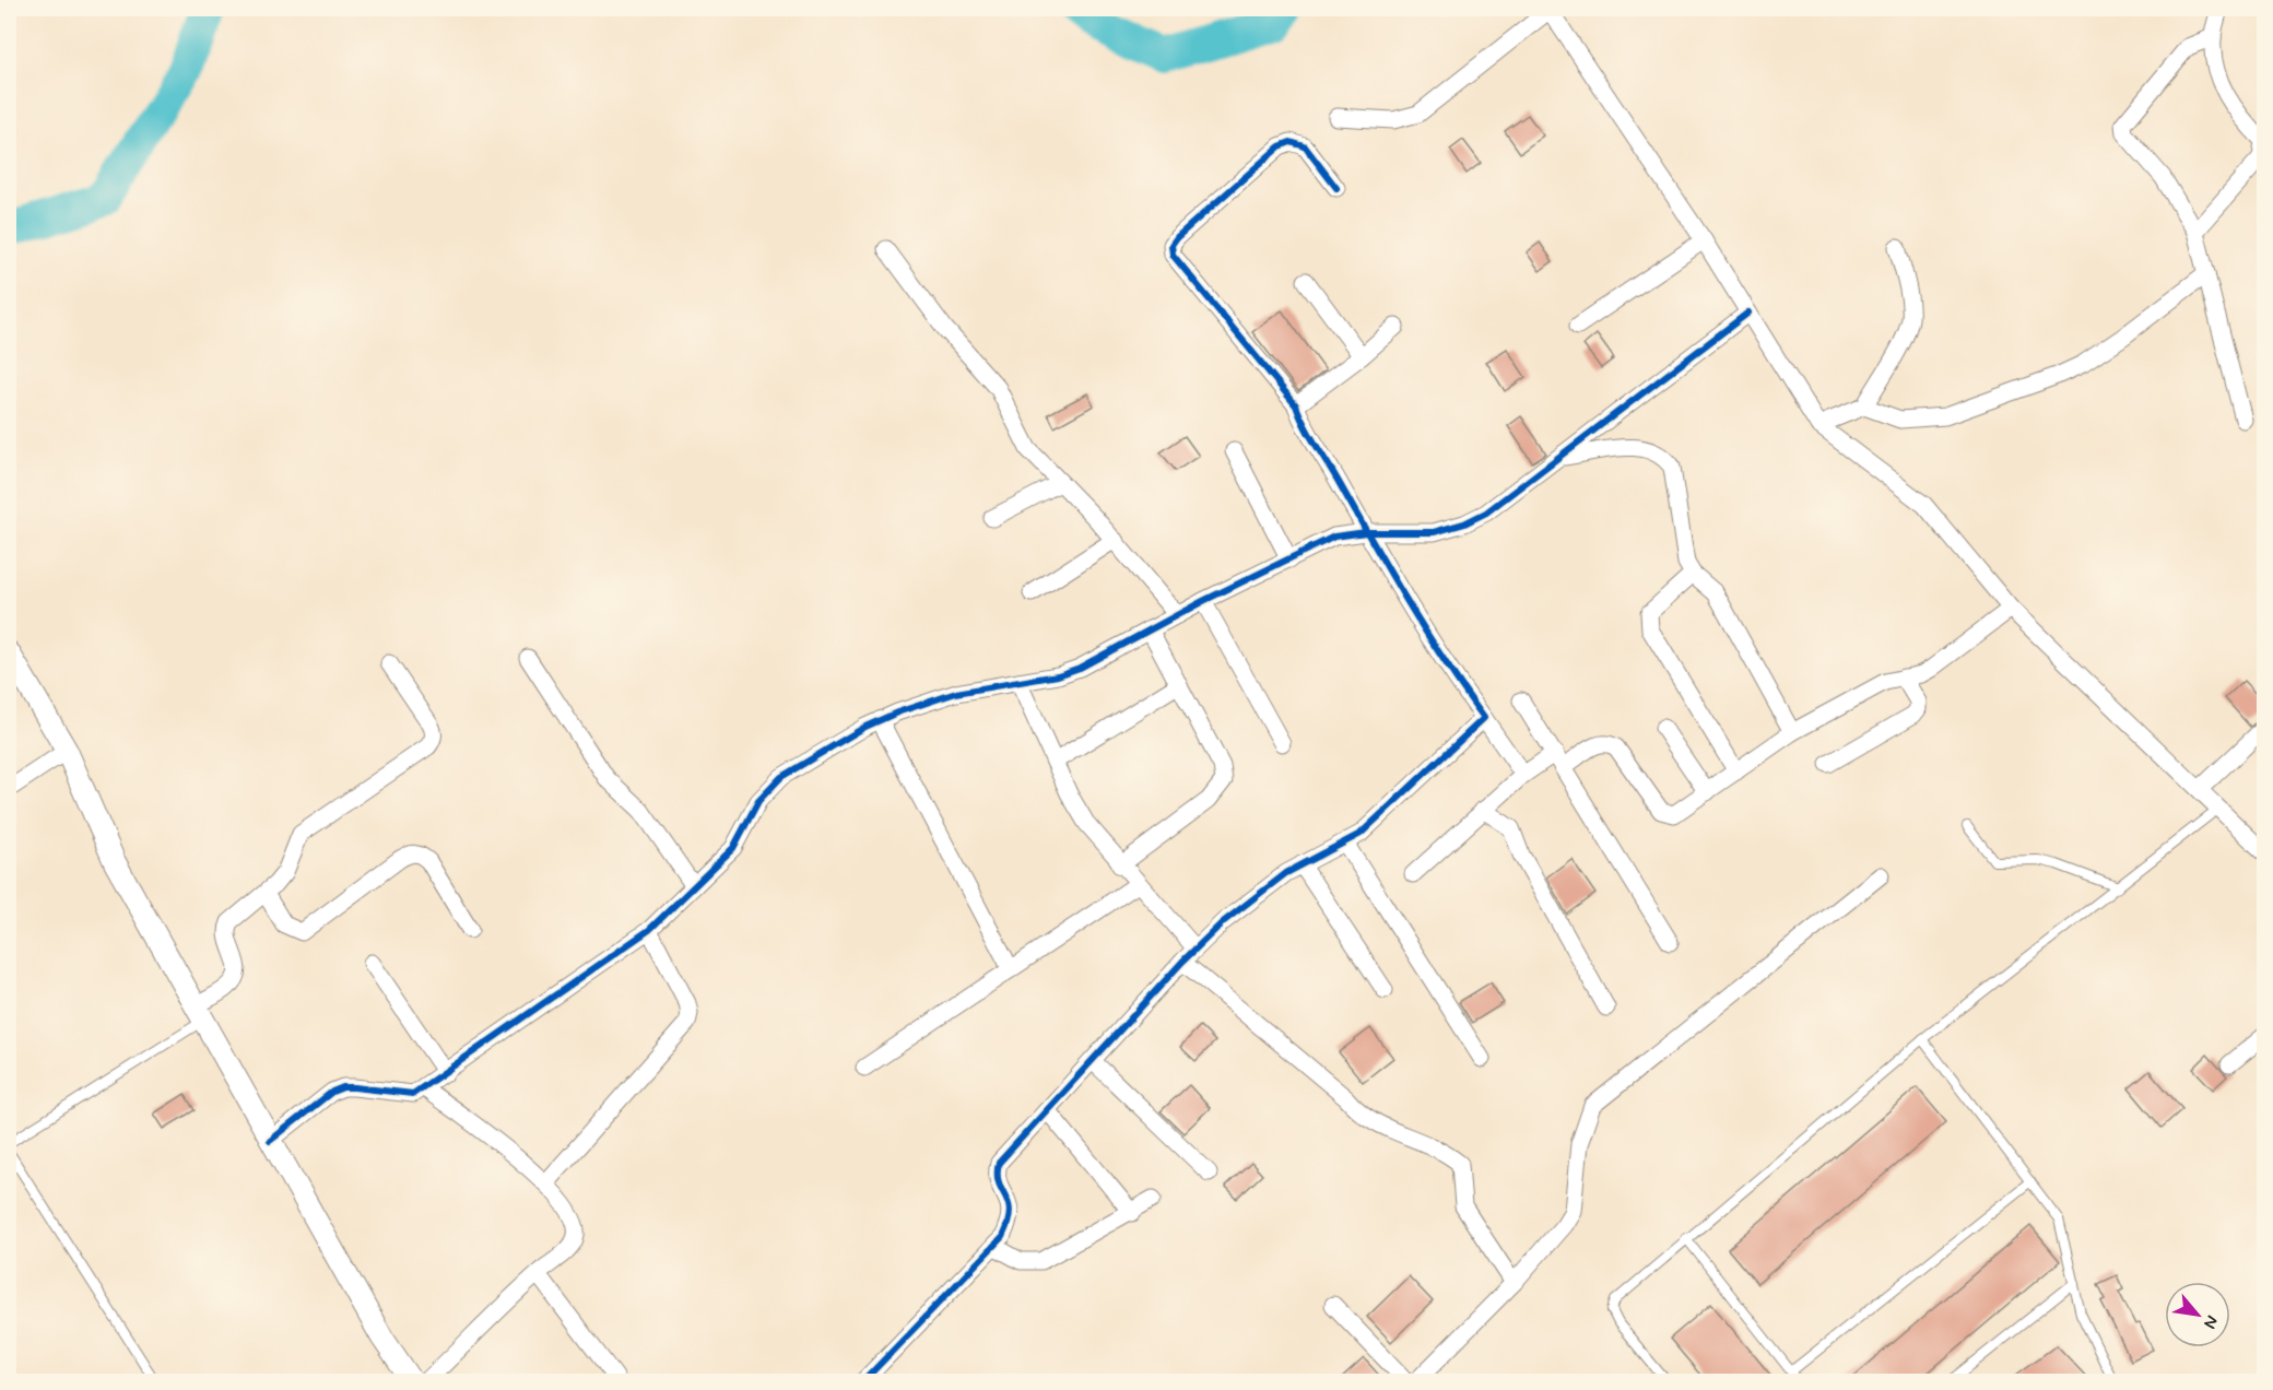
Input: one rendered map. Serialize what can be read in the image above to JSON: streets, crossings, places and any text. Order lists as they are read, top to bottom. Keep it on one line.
{"north":"bottom right"}
